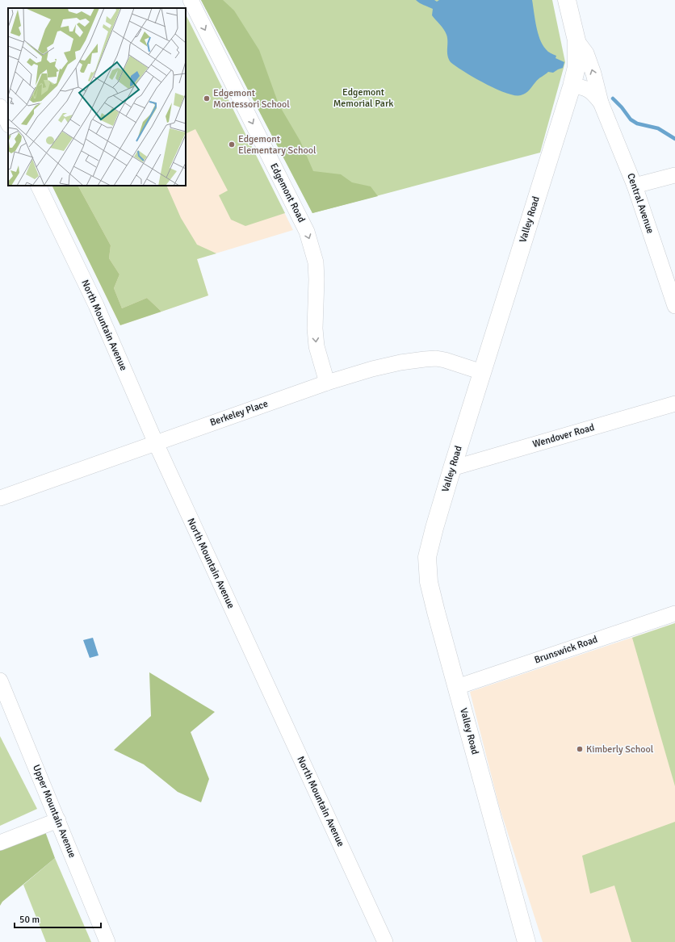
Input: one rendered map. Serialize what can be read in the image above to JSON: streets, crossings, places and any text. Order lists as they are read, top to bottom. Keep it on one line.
{"streets":{"main road":["Valley Road"],"street":["Edgemont Road","Central Avenue","North Mountain Avenue","Berkeley Place","Wendover Road","Brunswick Road","Upper Mountain Avenue"]},"crossings":[["Edgemont Road","Berkeley Place"],["Central Avenue","Valley Road"],["Valley Road","Berkeley Place"],["Valley Road","Wendover Road"],["Valley Road","Brunswick Road"],["North Mountain Avenue","Berkeley Place"]],"one_way":["Edgemont Road"],"parks":["Edgemont Memorial Park"],"places":["Edgemont Montessori School","Edgemont Elementary School","Kimberly School"],"scale_bar":"50 m"}
